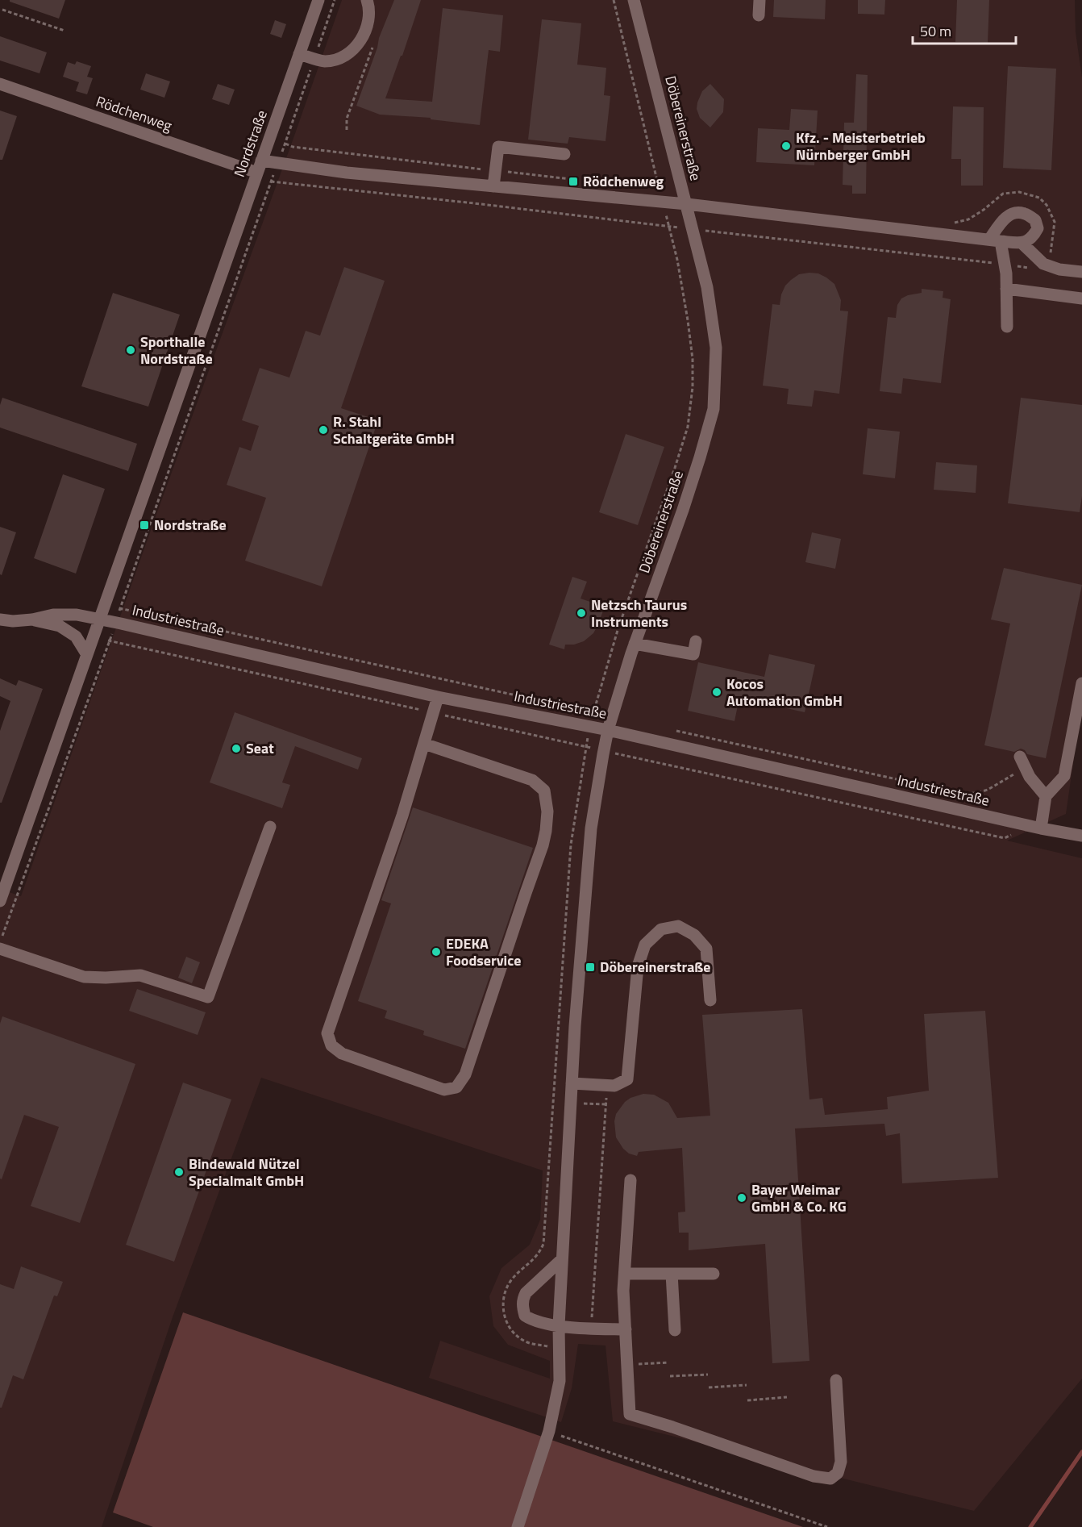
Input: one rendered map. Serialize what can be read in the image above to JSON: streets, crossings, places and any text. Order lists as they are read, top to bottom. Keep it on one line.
{"streets":{"street":["Rödchenweg","Döbereinerstraße","Nordstraße","Industriestraße"]},"crossings":[["Rödchenweg","Nordstraße"],["Döbereinerstraße","Industriestraße"],["Nordstraße","Industriestraße"]],"places":{"other":["Kfz. - Meisterbetrieb Nürnberger GmbH","Sporthalle Nordstraße","R. Stahl Schaltgeräte GmbH","Netzsch Taurus Instruments","Kocos Automation GmbH","Seat","EDEKA Foodservice","Bindewald Nützel Specialmalt GmbH","Bayer Weimar GmbH & Co. KG"],"transit":["Rödchenweg","Nordstraße","Döbereinerstraße"]},"scale_bar":"50 m"}
